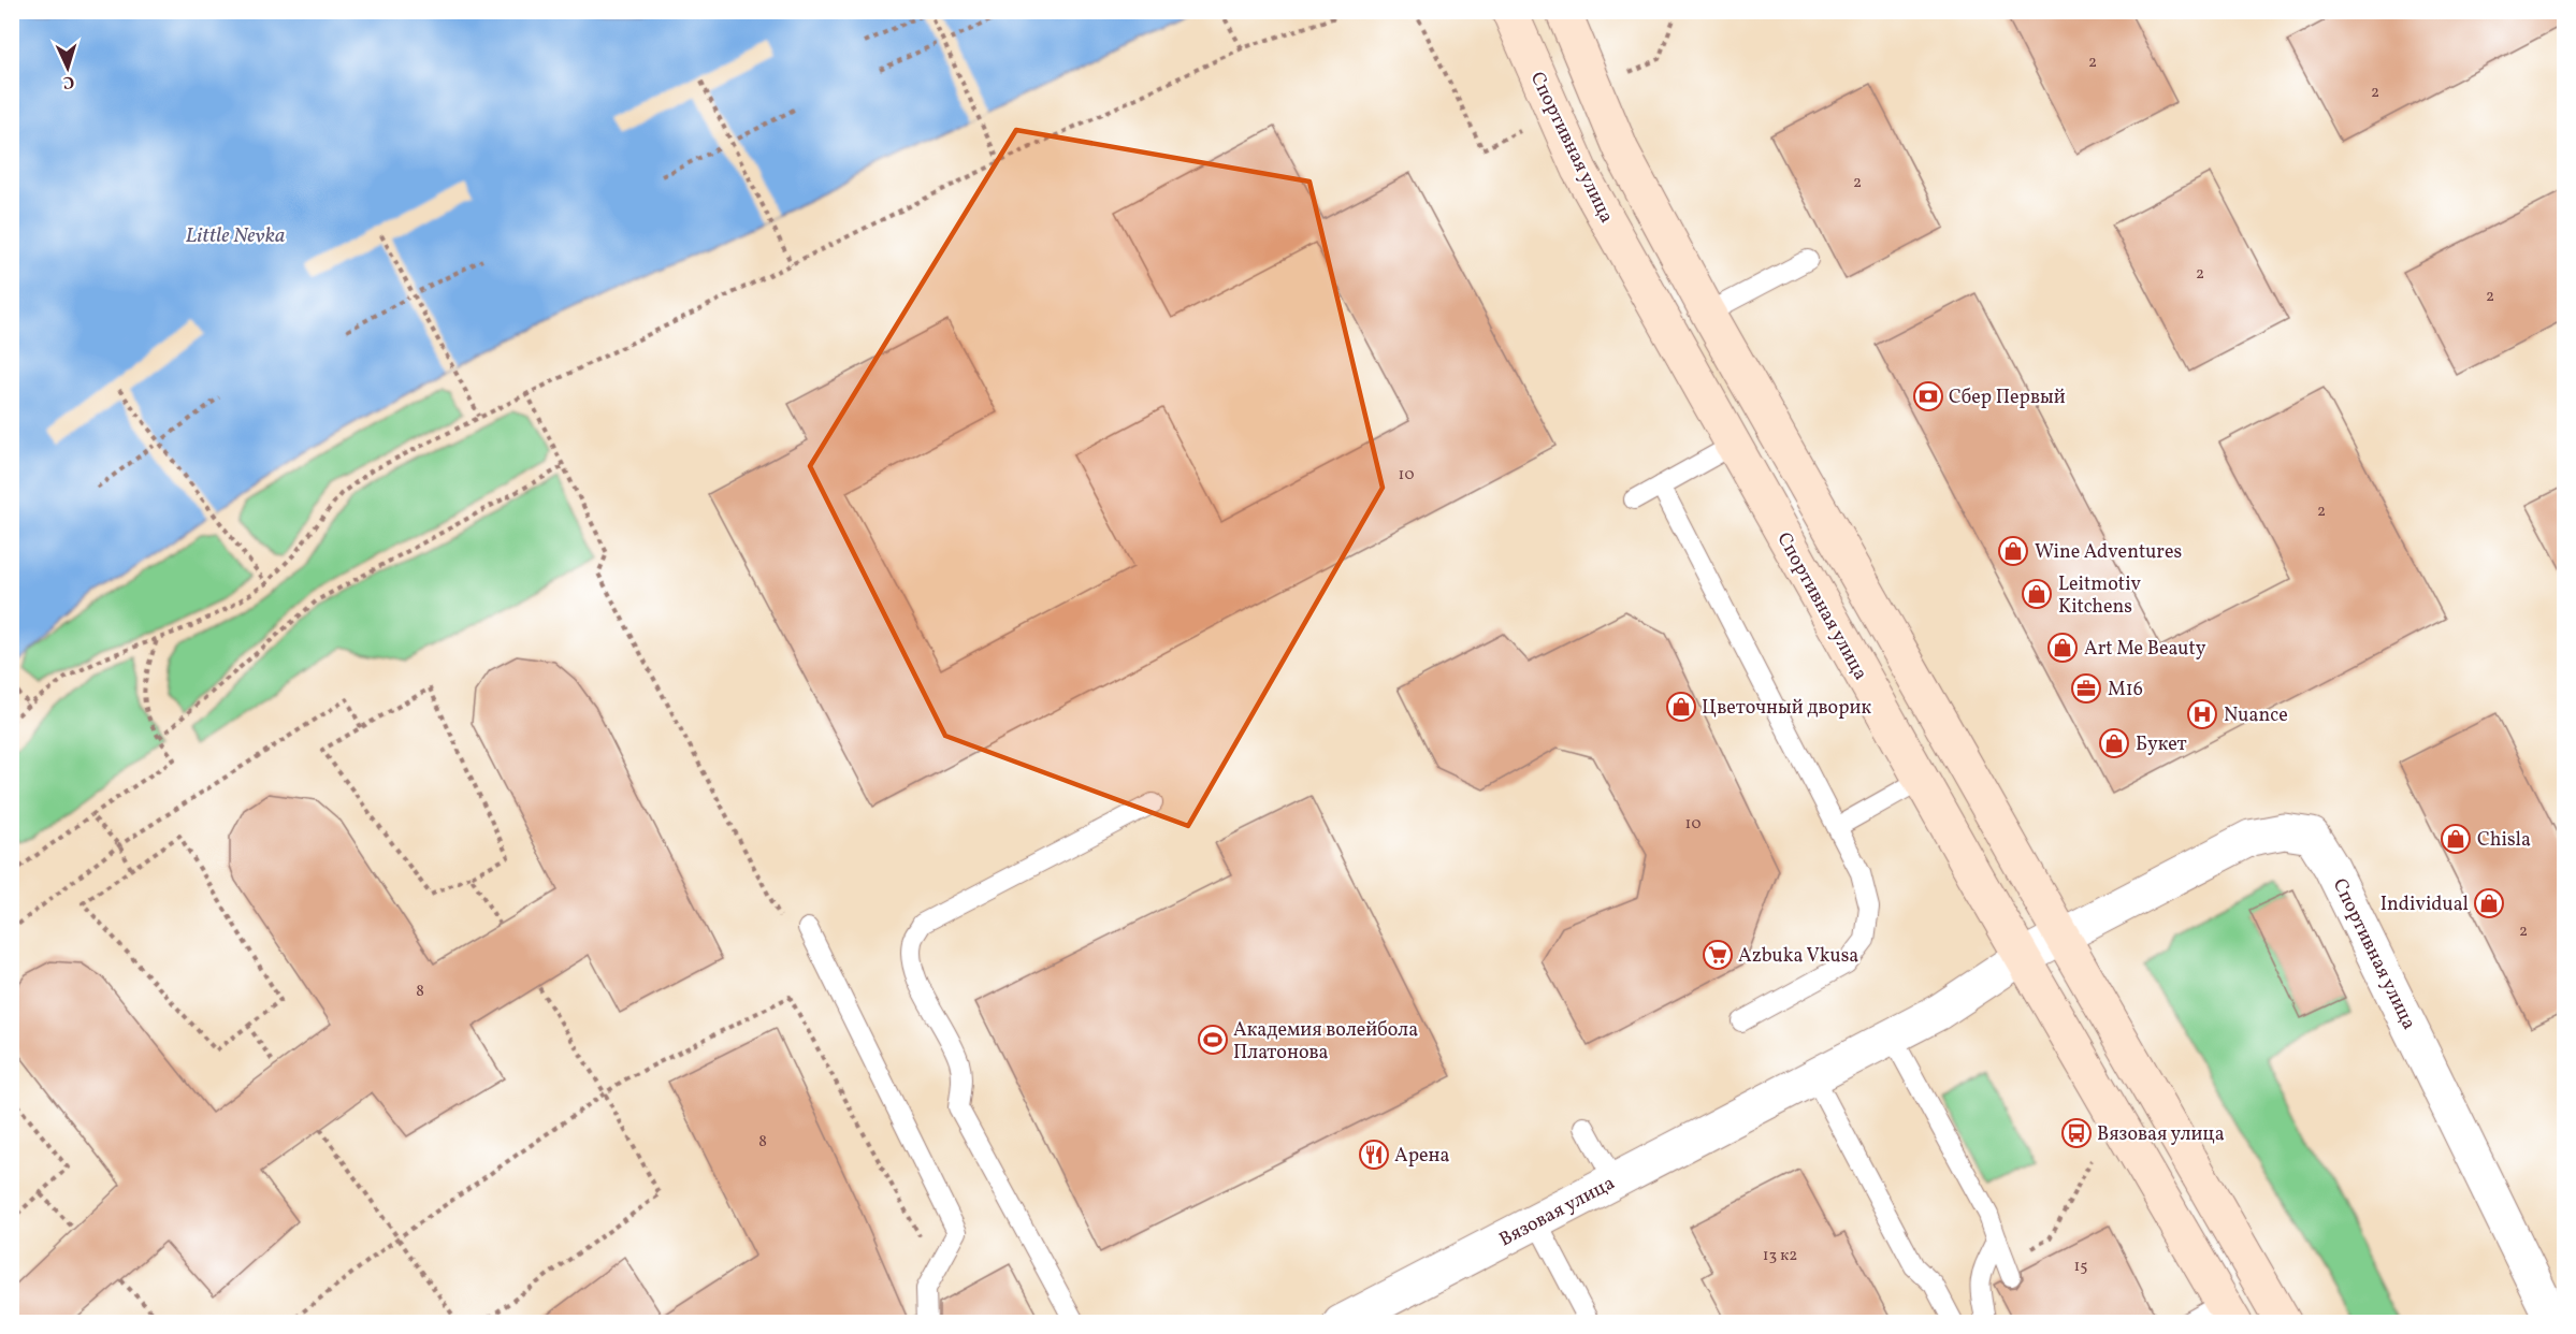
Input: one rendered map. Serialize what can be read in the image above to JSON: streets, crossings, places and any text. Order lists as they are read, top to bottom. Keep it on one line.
{"streets":{"street":["Спортивная улица","Вязовая улица"]},"crossings":[["Спортивная улица","Вязовая улица"]],"water":["Little Nevka"],"places":{"bank":["Сбер Первый"],"shop":["Wine Adventures","Leitmotiv Kitchens","Art Me Beauty","Цветочный дворик","Букет","Chisla","Individual"],"office":["M16"],"hospital":["Nuance"],"supermarket":["Azbuka Vkusa"],"sports":["Академия волейбола Платонова"],"bus stop":["Вязовая улица"],"restaurant":["Арена"]},"house_numbers":["2","2","2","2","2","10","2","10","2","8","8","13 к2","15"],"north":"bottom"}
